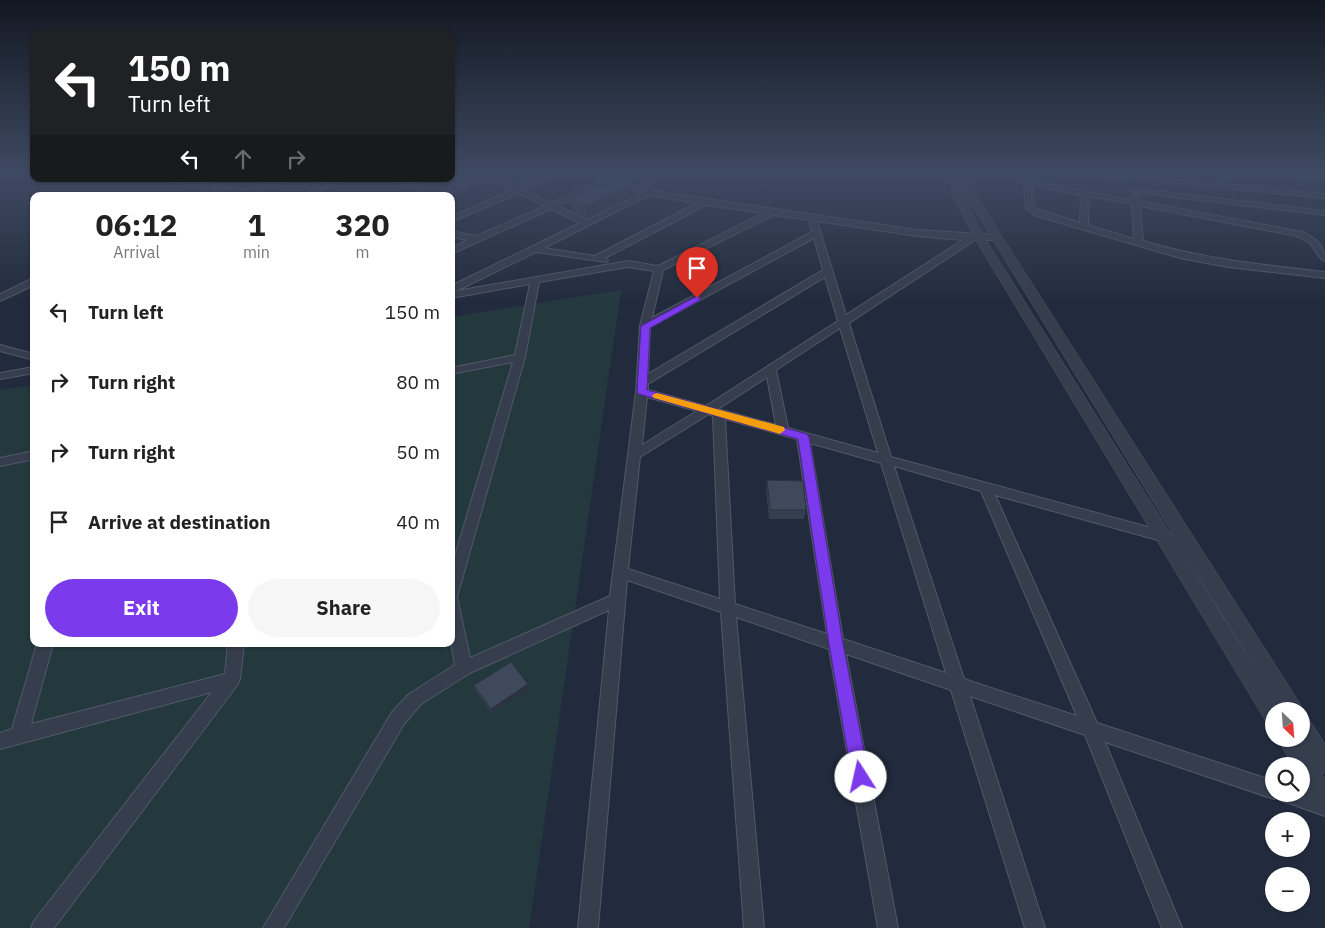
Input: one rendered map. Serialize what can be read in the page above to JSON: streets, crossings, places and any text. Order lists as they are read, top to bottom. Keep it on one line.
{"north":"bottom right","page":{"turn":["150 m","Turn left"],"eta":["06:12","Arrival","1","min","320","m"],"list":[{"name":"Turn left","value":"150 m"},{"name":"Turn right","value":"80 m"},{"name":"Turn right","value":"50 m"},{"name":"Arrive at destination","value":"40 m"}],"buttons":["Exit","Share"],"map_buttons":["+","−"]}}
